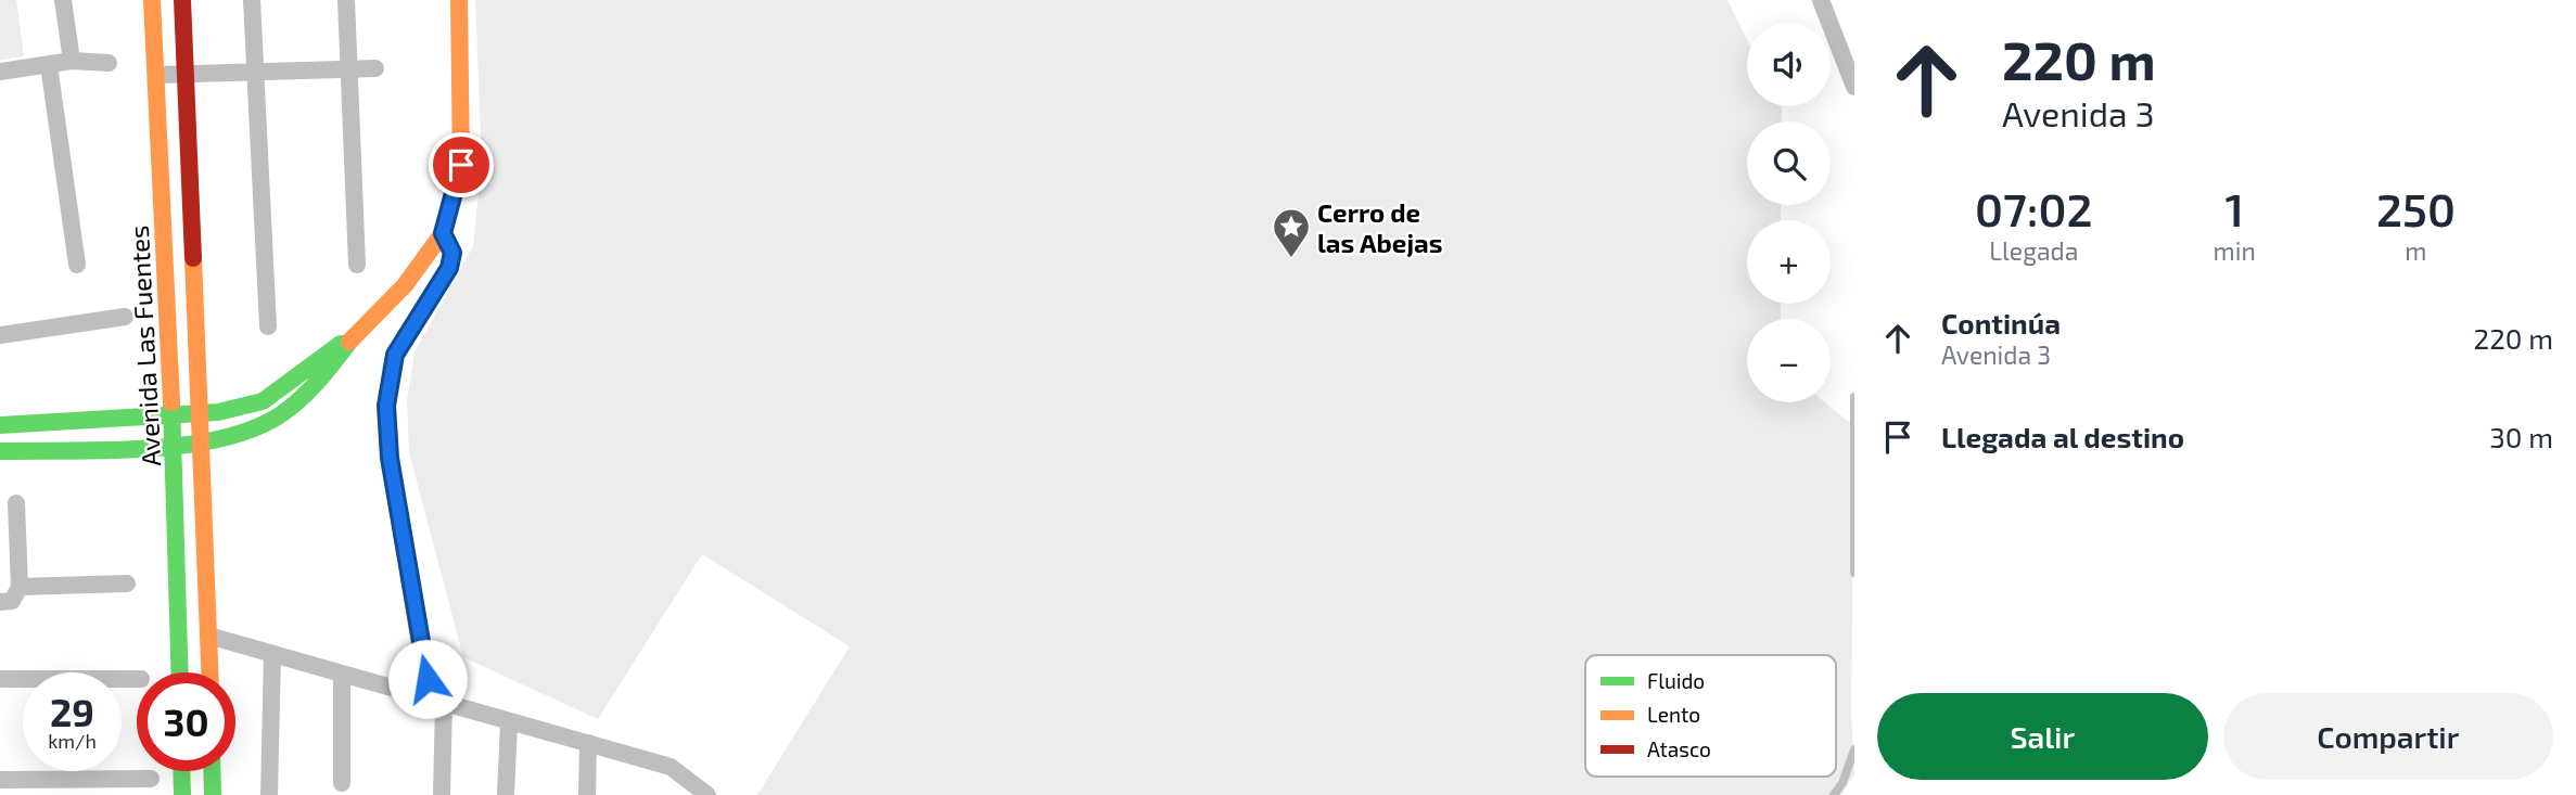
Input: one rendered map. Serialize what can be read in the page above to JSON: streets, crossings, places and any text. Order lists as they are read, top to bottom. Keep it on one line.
{"streets":{"main road":["Avenida Las Fuentes"]},"places":{"place":["Cerro de las Abejas"]},"legend":["Fluido","Lento","Atasco"],"page":{"turn":["220 m","Avenida 3"],"map_buttons":["+","−"],"eta":["07:02","Llegada","1","min","250","m"],"list":[{"name":"Continúa","note":"Avenida 3","value":"220 m"},{"name":"Llegada al destino","value":"30 m"}],"speed":"29 km/h","limit":"30","buttons":["Salir","Compartir"]}}
